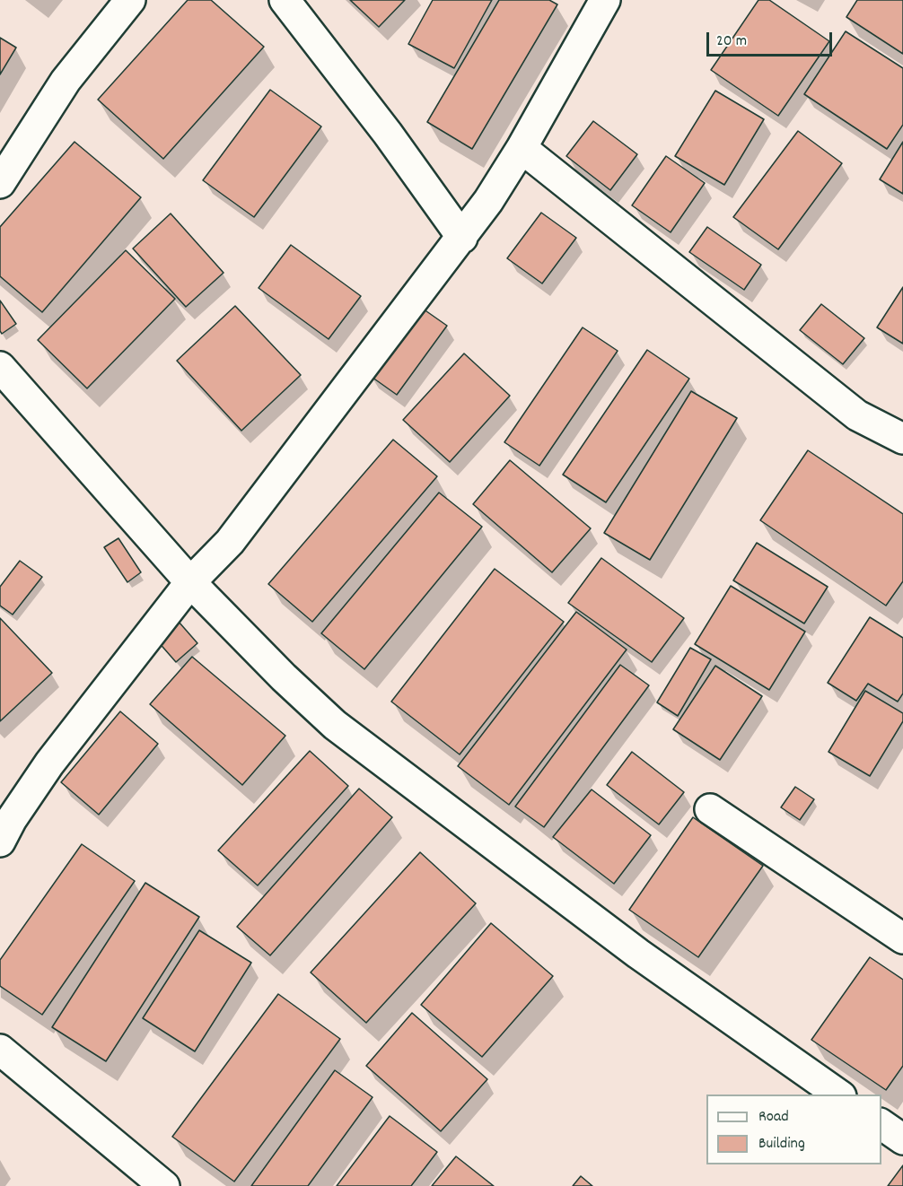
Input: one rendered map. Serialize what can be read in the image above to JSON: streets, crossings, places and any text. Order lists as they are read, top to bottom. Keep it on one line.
{"legend":["Road","Building"],"scale_bar":"20 m"}
